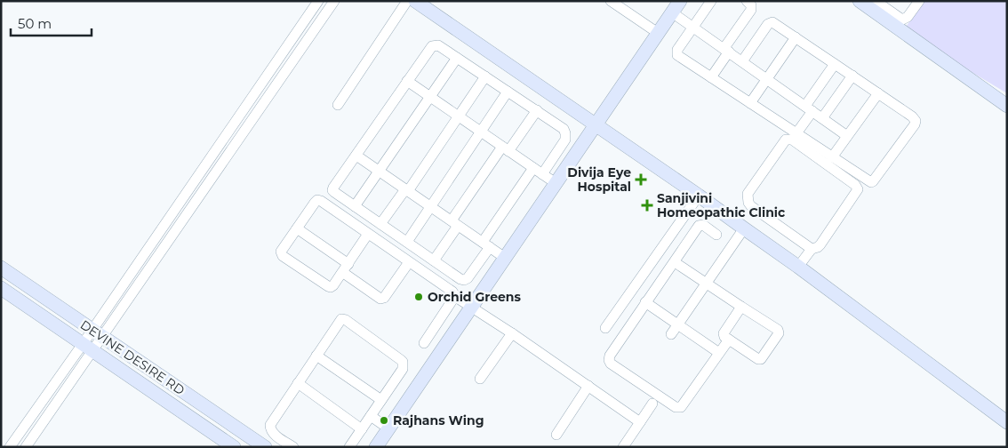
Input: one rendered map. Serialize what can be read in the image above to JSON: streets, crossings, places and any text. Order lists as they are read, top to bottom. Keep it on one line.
{"streets":{"street":["DEVINE DESIRE RD"]},"places":{"health":["Divija Eye Hospital","Sanjivini Homeopathic Clinic"],"other":["Orchid Greens","Rajhans Wing"]},"scale_bar":"50 m"}
